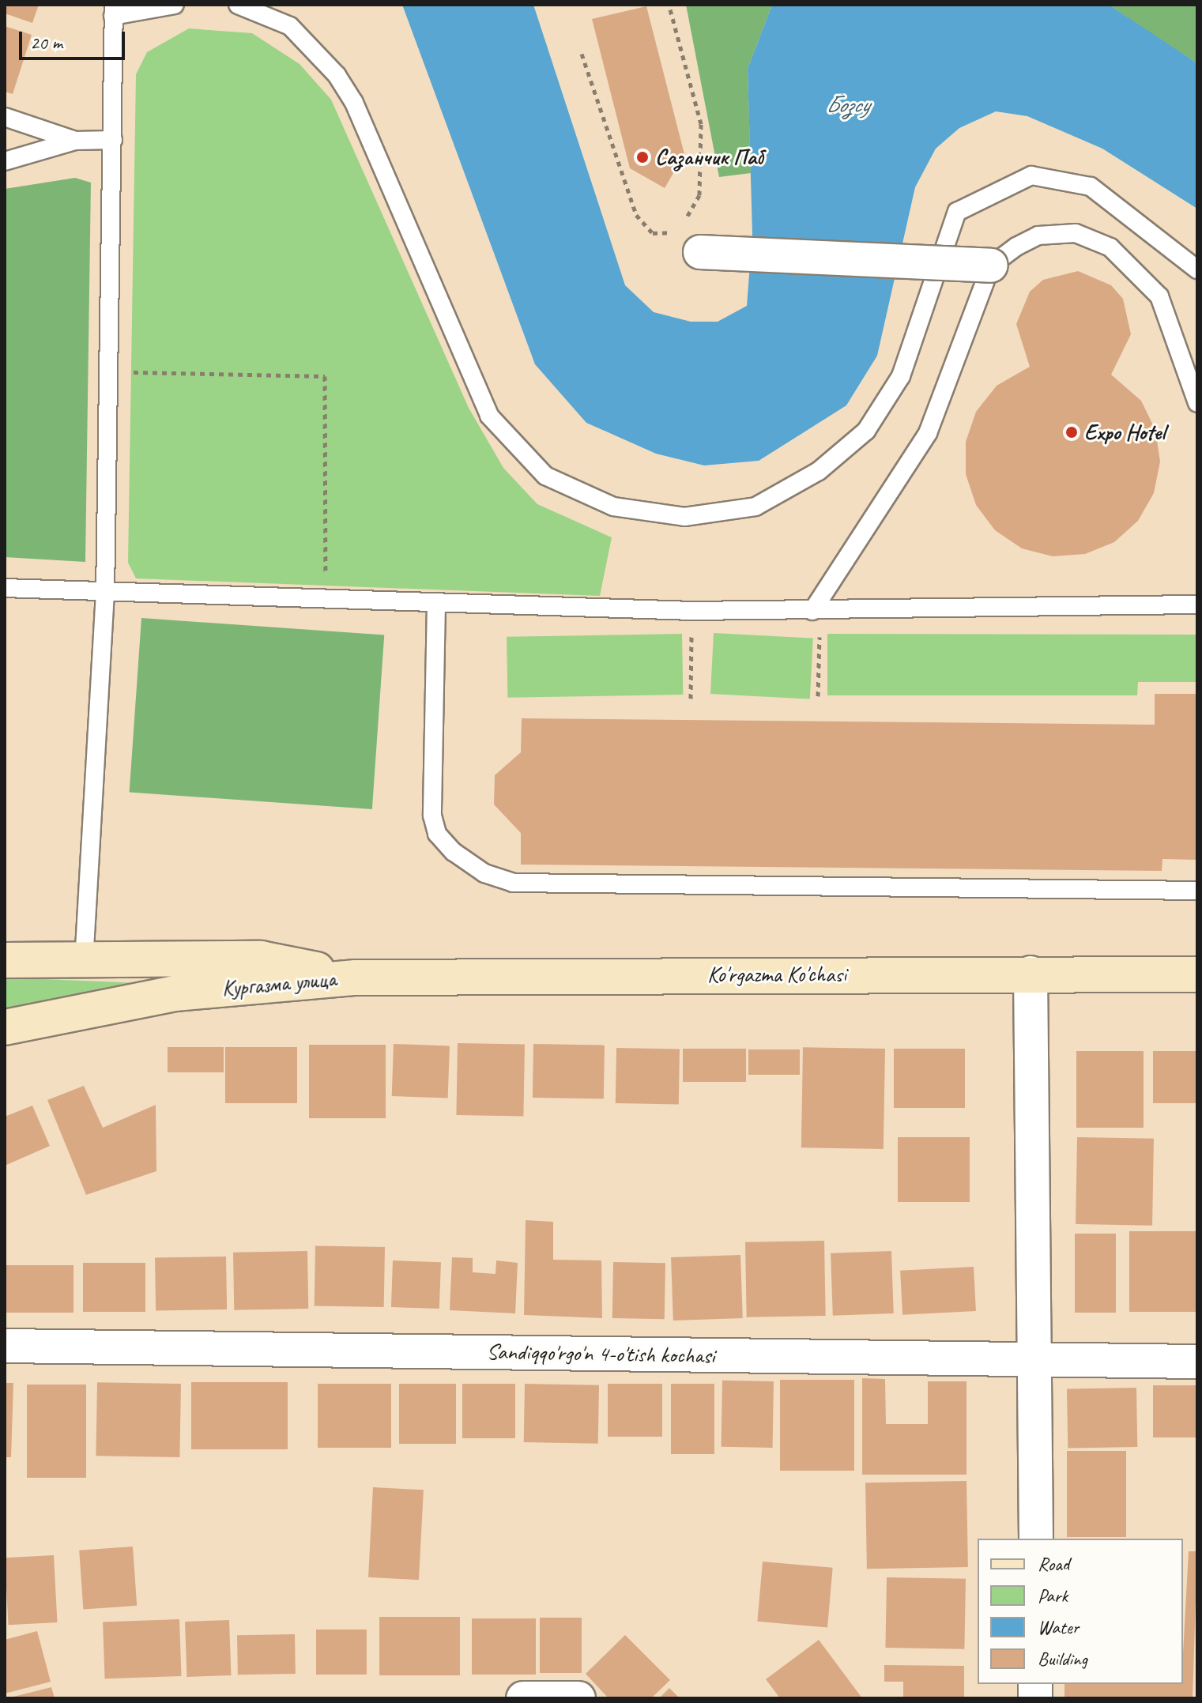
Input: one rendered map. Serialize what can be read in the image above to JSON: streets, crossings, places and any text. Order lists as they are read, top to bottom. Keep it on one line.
{"streets":{"street":["Ko'rgazma Ko'chasi","Кургазма улица","Sandiqqo'rgo'n 4-o'tish kochasi"]},"crossings":[["Ko'rgazma Ko'chasi","Кургазма улица"]],"water":["Бозсу"],"places":["Сазанчик Паб","Expo Hotel"],"legend":["Road","Park","Water","Building"],"scale_bar":"20 m"}
